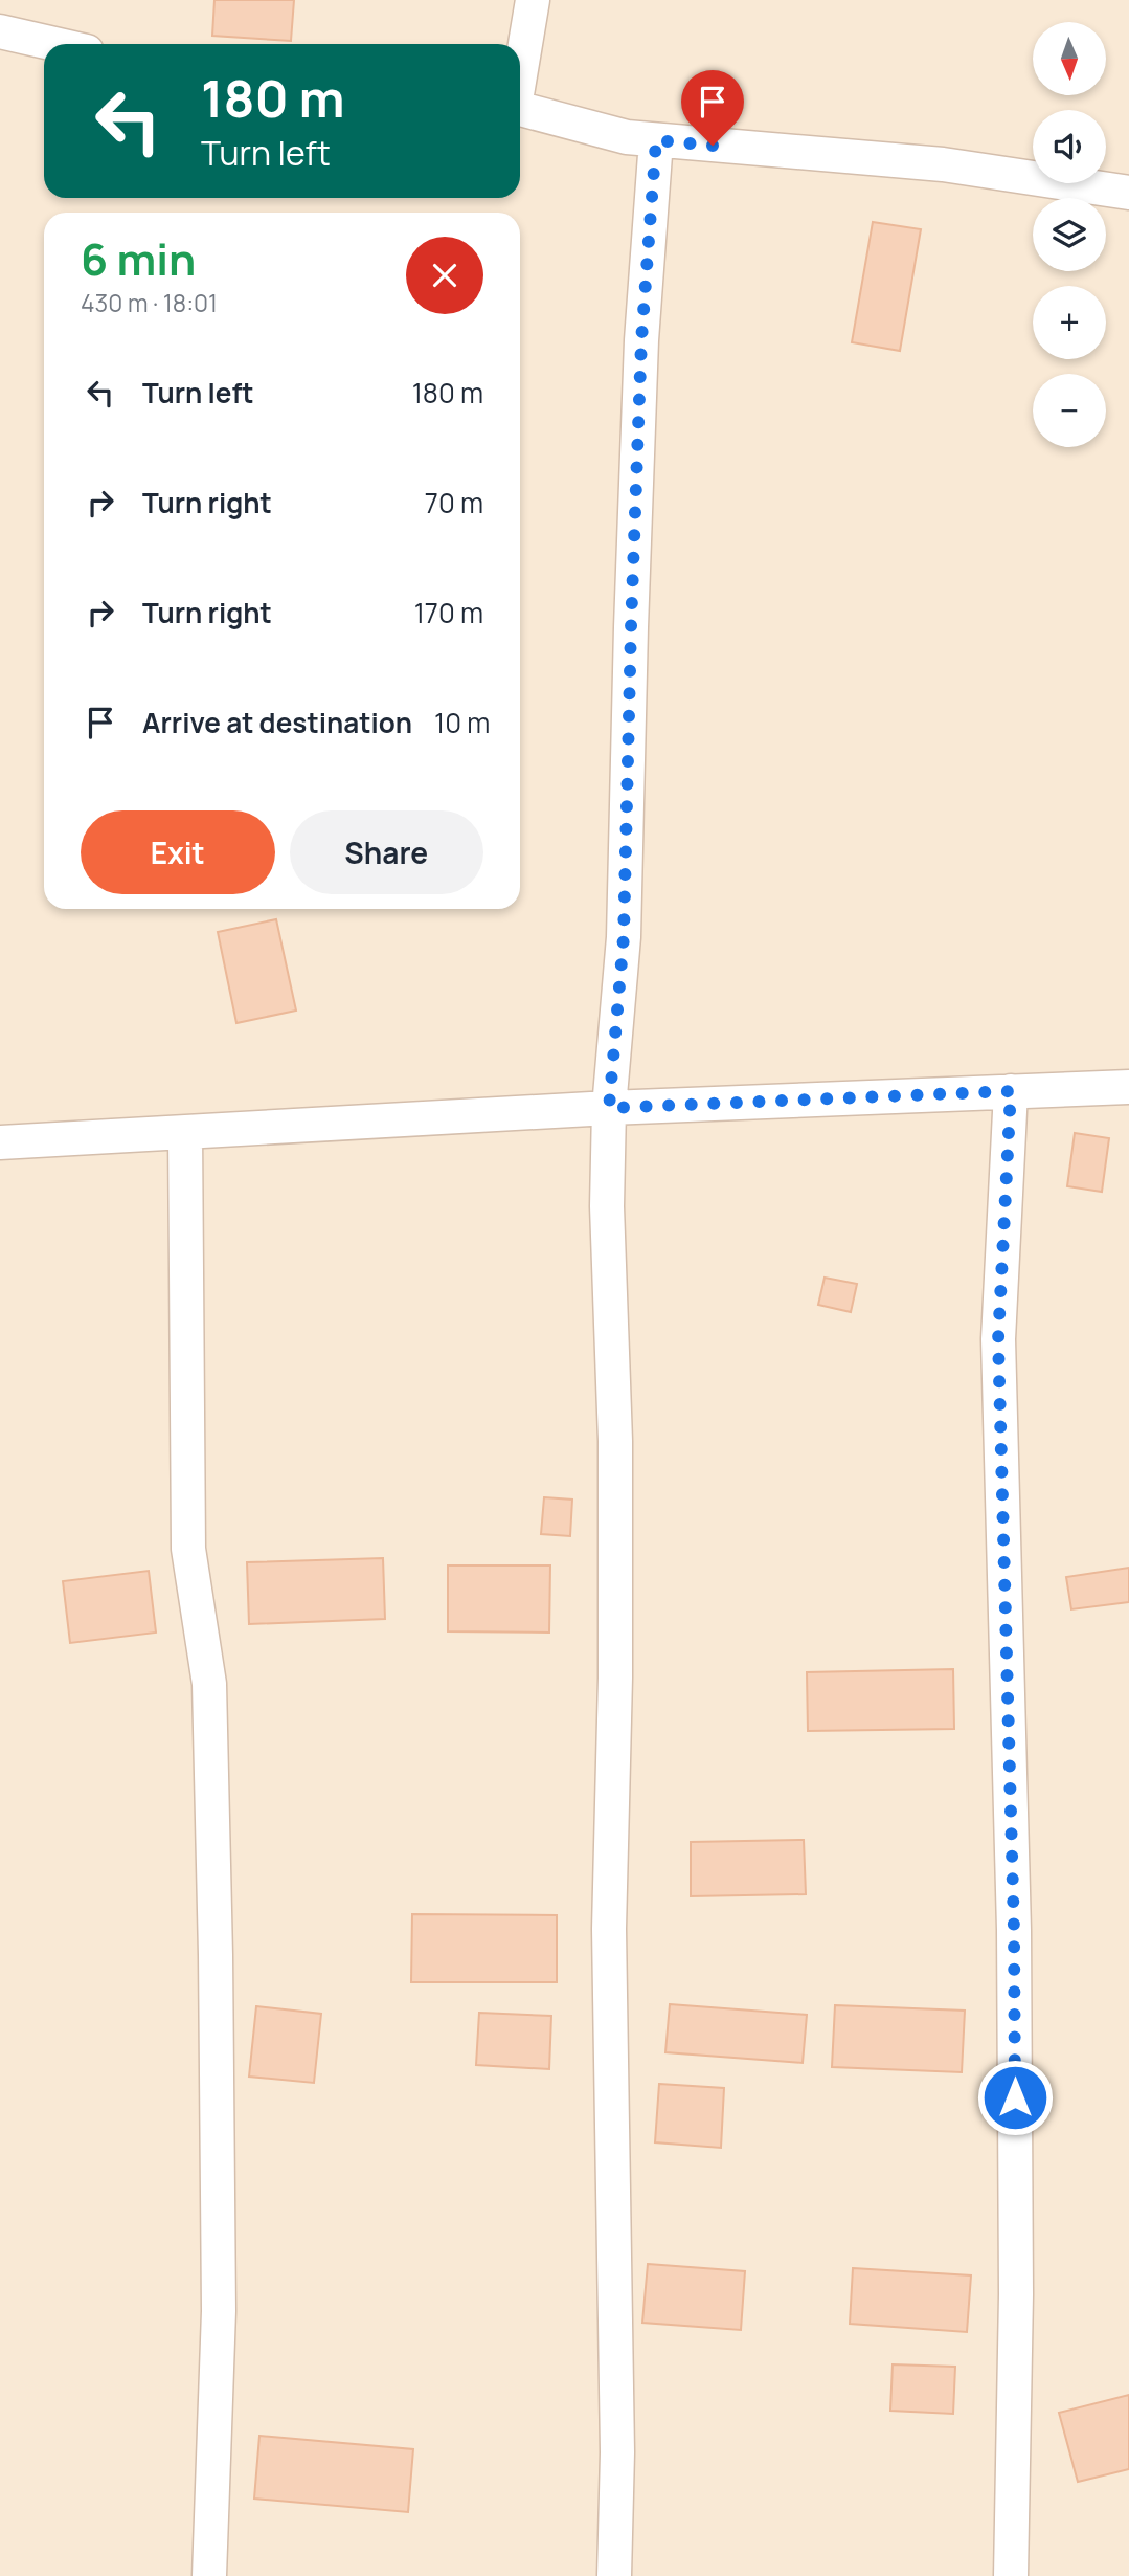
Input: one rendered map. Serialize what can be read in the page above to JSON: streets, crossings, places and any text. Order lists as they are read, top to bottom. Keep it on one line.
{"north":"bottom","page":{"map_buttons":["+","−"],"turn":["180 m","Turn left"],"heading":["6 min","430 m · 18:01"],"list":[{"name":"Turn left","value":"180 m"},{"name":"Turn right","value":"70 m"},{"name":"Turn right","value":"170 m"},{"name":"Arrive at destination","value":"10 m"}],"buttons":["Exit","Share"]}}
